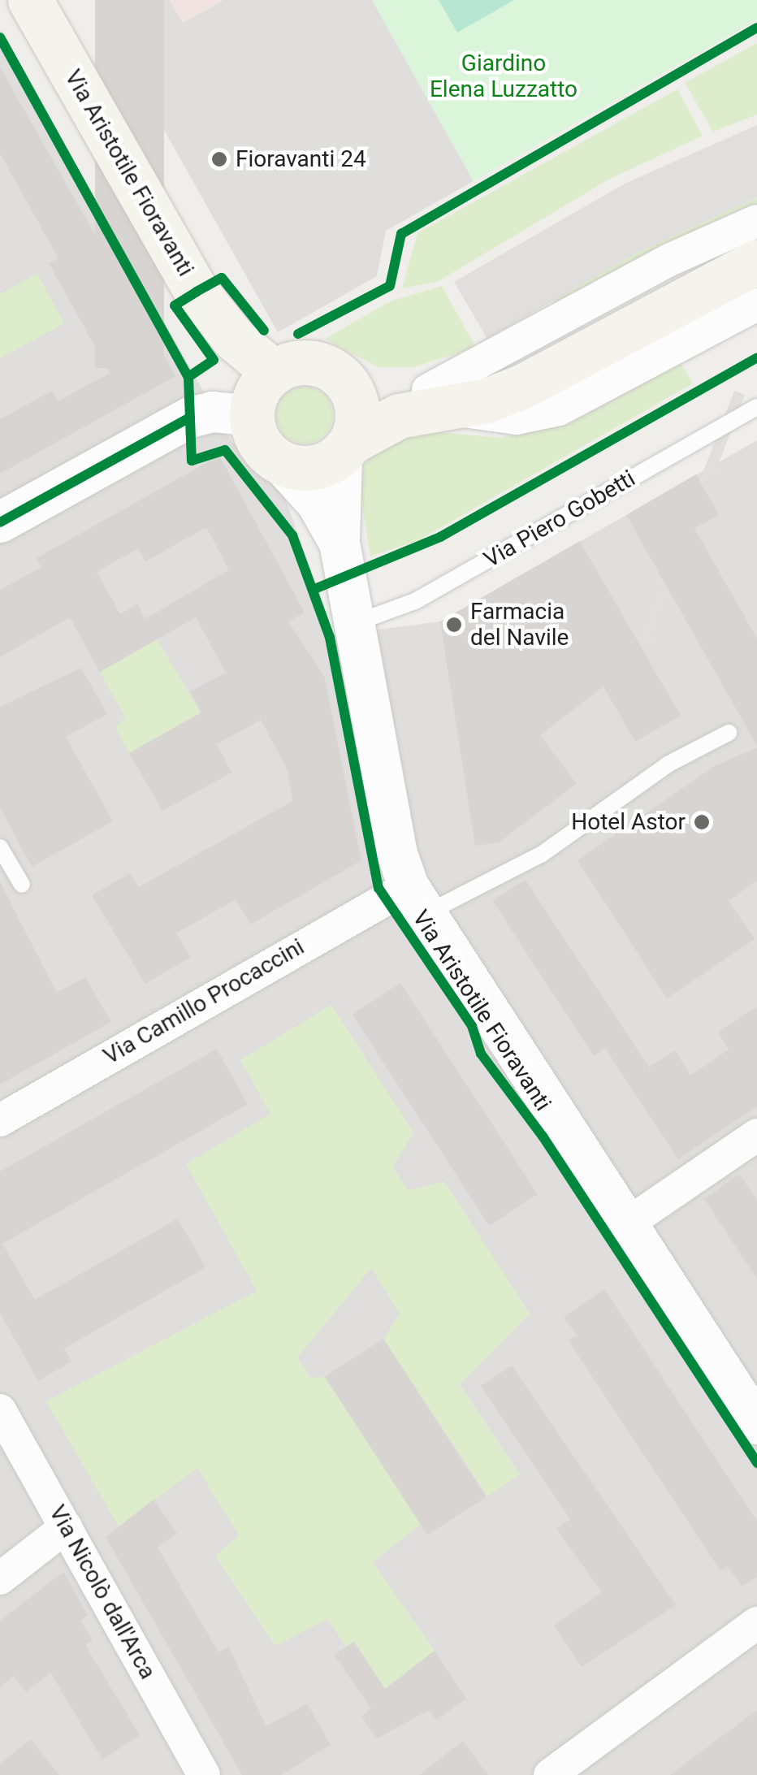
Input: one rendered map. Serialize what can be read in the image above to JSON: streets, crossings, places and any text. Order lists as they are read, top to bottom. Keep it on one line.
{"streets":{"main road":["Via Aristotile Fioravanti"],"street":["Via Camillo Procaccini","Via Nicolò dall'Arca"],"lane":["Via Piero Gobetti"]},"crossings":[["Via Aristotile Fioravanti","Via Piero Gobetti"],["Via Aristotile Fioravanti","Via Camillo Procaccini"]],"parks":["Giardino Elena Luzzatto"],"places":["Fioravanti 24","Farmacia del Navile","Hotel Astor"]}
